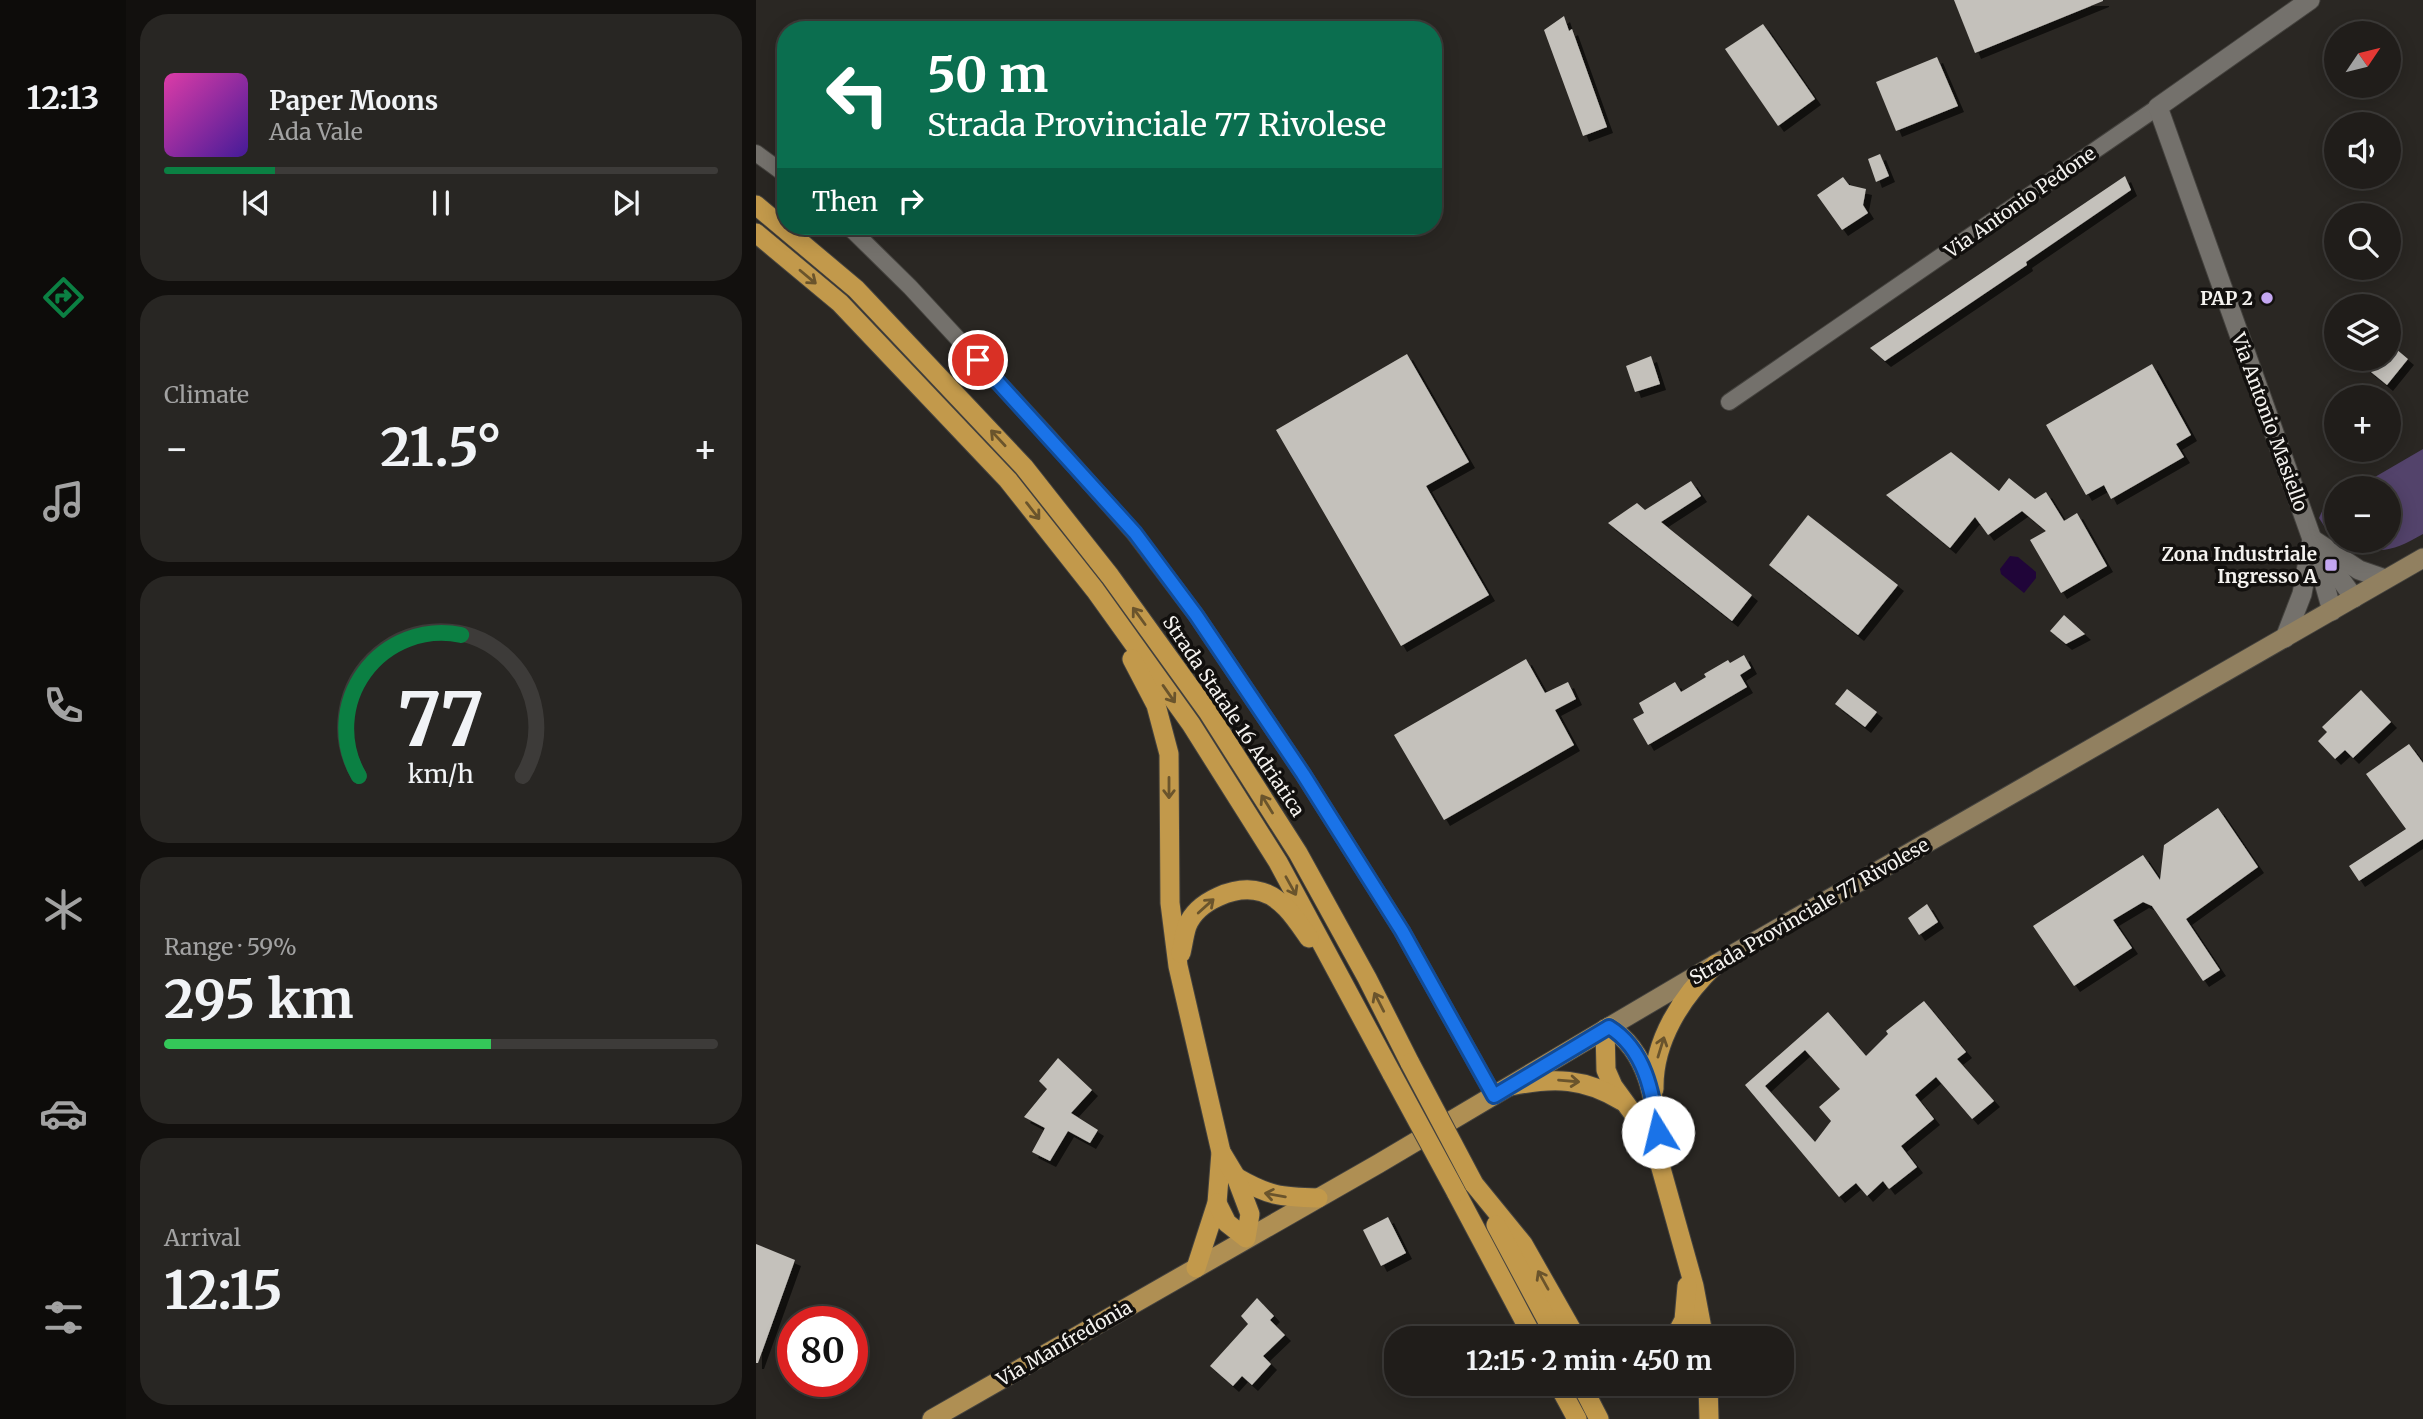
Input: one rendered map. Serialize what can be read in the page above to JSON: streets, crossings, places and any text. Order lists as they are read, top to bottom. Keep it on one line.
{"streets":{"highway":["Strada Statale 16 Adriatica"],"main road":["Strada Provinciale 77 Rivolese","Via Manfredonia"],"street":["Via Antonio Pedone","Via Antonio Masiello"]},"crossings":[["Via Antonio Pedone","Via Antonio Masiello"],["Strada Provinciale 77 Rivolese","Via Manfredonia"]],"places":{"other":["PAP 2"],"transit":["Zona Industriale Ingresso A"]},"north":"top right","page":{"tabs":"12:13","map_buttons":["+","−"],"turn":["50 m","Strada Provinciale 77 Rivolese"],"song":["Paper Moons","Ada Vale"],"then":"Then","tile":["Climate",["Range · 59%","295 km"],["Arrival","12:15"]],"heat":["−","21.5°","+"],"limit":"80","trip":"12:15 · 2 min · 450 m","gauge":["77","km/h"]}}
